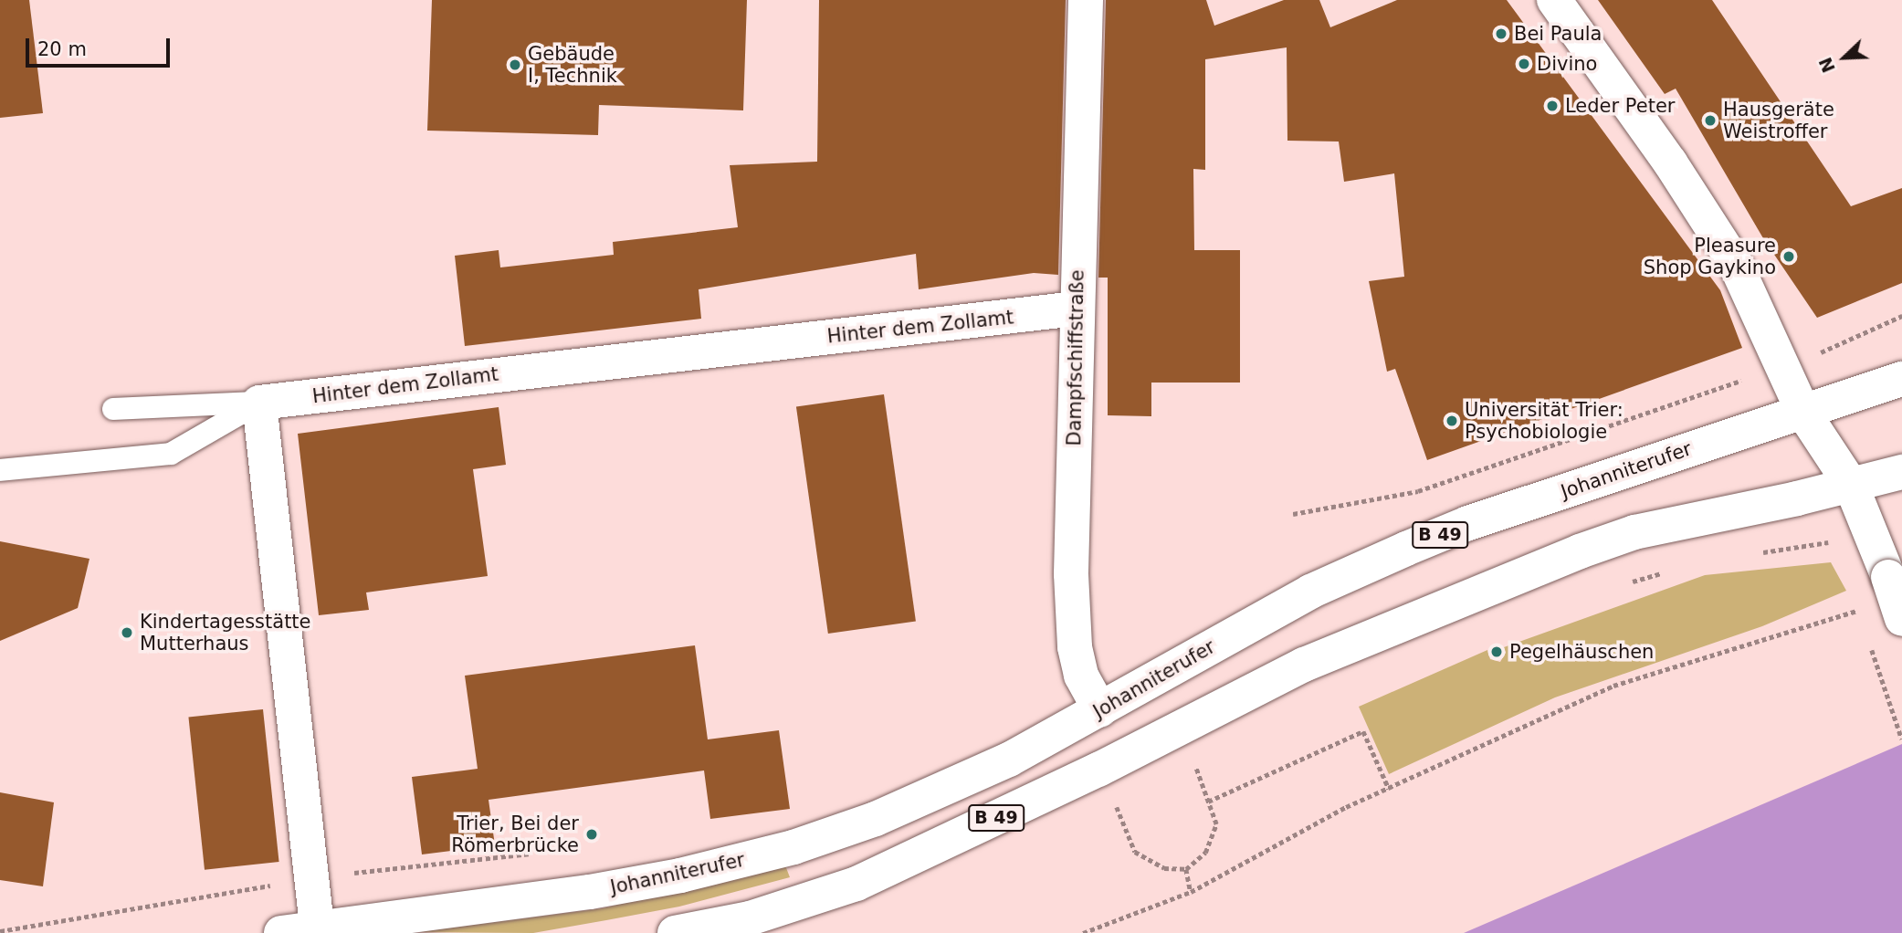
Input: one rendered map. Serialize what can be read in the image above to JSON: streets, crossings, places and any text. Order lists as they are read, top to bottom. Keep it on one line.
{"streets":{"main road":["Hinter dem Zollamt","Dampfschiffstraße","Johanniterufer","B 49"]},"crossings":[["Hinter dem Zollamt","Dampfschiffstraße"],["Dampfschiffstraße","Johanniterufer"],["Johanniterufer","B 49"]],"places":["Bei Paula","Divino","Gebäude I, Technik","Leder Peter","Hausgeräte Weistroffer","Pleasure Shop Gaykino","Universität Trier: Psychobiologie","Kindertagesstätte Mutterhaus","Pegelhäuschen","Trier, Bei der Römerbrücke"],"scale_bar":"20 m","north":"bottom left"}
